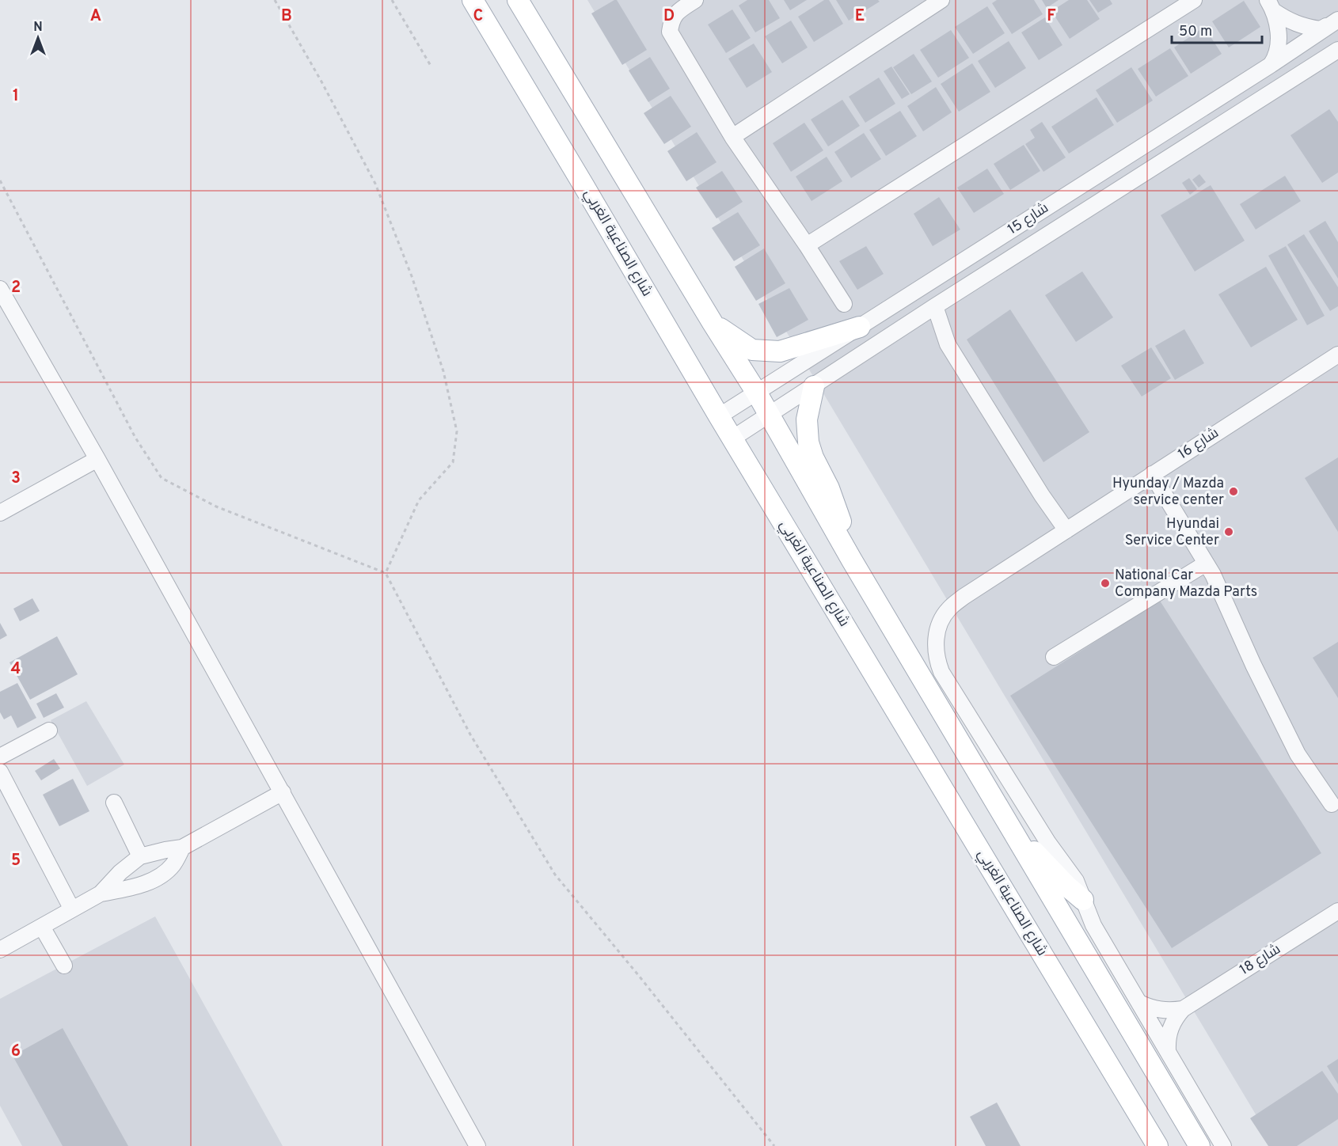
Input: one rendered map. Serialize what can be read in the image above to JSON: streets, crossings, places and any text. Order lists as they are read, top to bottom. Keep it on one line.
{"streets":{"main road":["شارع الصناعية الغربي"],"street":["شارع 15","شارع 16","شارع 18"]},"crossings":[["شارع 15","شارع الصناعية الغربي"]],"places":["Hyunday / Mazda service center","Hyundai Service Center","National Car Company Mazda Parts"],"scale_bar":"50 m","north":"top","grid":{"columns":["A","B","C","D","E","F"],"rows":["1","2","3","4","5","6"]}}
